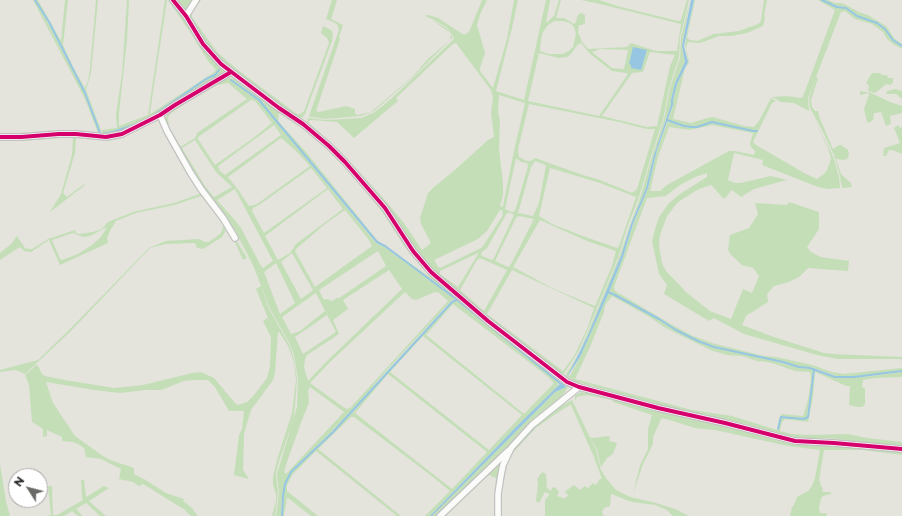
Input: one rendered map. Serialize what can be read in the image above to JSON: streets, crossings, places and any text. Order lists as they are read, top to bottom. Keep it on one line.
{"north":"top left"}
